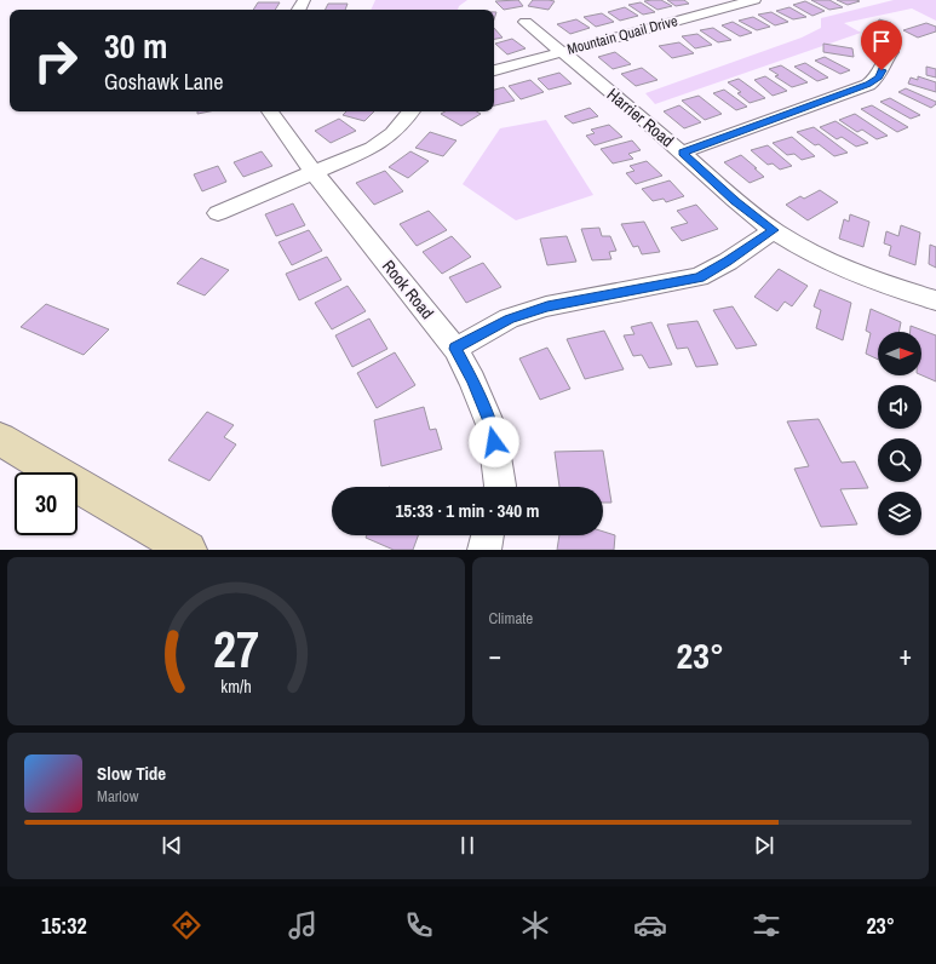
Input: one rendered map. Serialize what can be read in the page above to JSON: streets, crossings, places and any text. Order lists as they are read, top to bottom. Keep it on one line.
{"streets":{"street":["Mountain Quail Drive","Harrier Road","Rook Road"]},"crossings":[["Mountain Quail Drive","Harrier Road"]],"north":"right","page":{"turn":["30 m","Goshawk Lane"],"limit":"30","trip":"15:33 · 1 min · 340 m","tile":"Climate","heat":["−","23°","+"],"song":["Slow Tide","Marlow"],"tabs":["15:32","23°"],"gauge":["27","km/h"]}}
